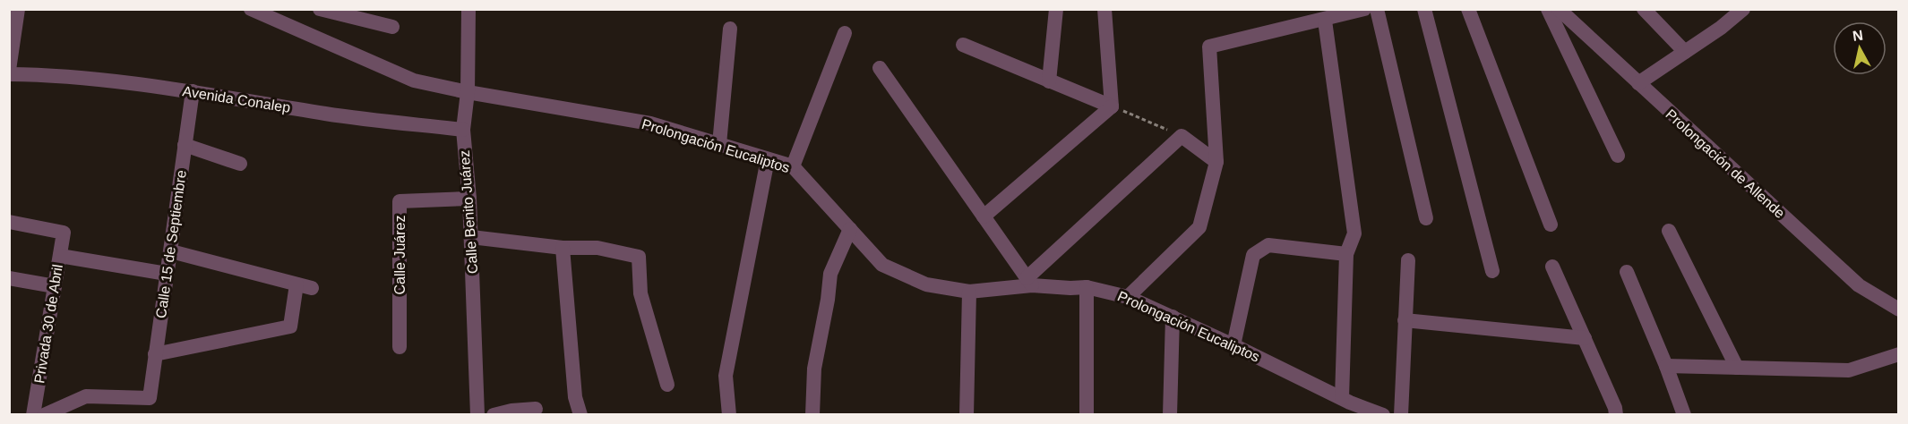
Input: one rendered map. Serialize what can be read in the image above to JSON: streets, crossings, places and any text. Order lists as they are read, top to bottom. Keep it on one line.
{"streets":{"street":["Avenida Conalep","Prolongación Eucaliptos","Prolongación de Allende","Calle Benito Juárez","Calle 15 de Septiembre","Calle Juárez","Privada 30 de Abril"]},"crossings":[["Avenida Conalep","Calle Benito Juárez"],["Avenida Conalep","Calle 15 de Septiembre"],["Prolongación Eucaliptos","Calle Benito Juárez"],["Calle Benito Juárez","Calle Juárez"]],"north":"top"}
